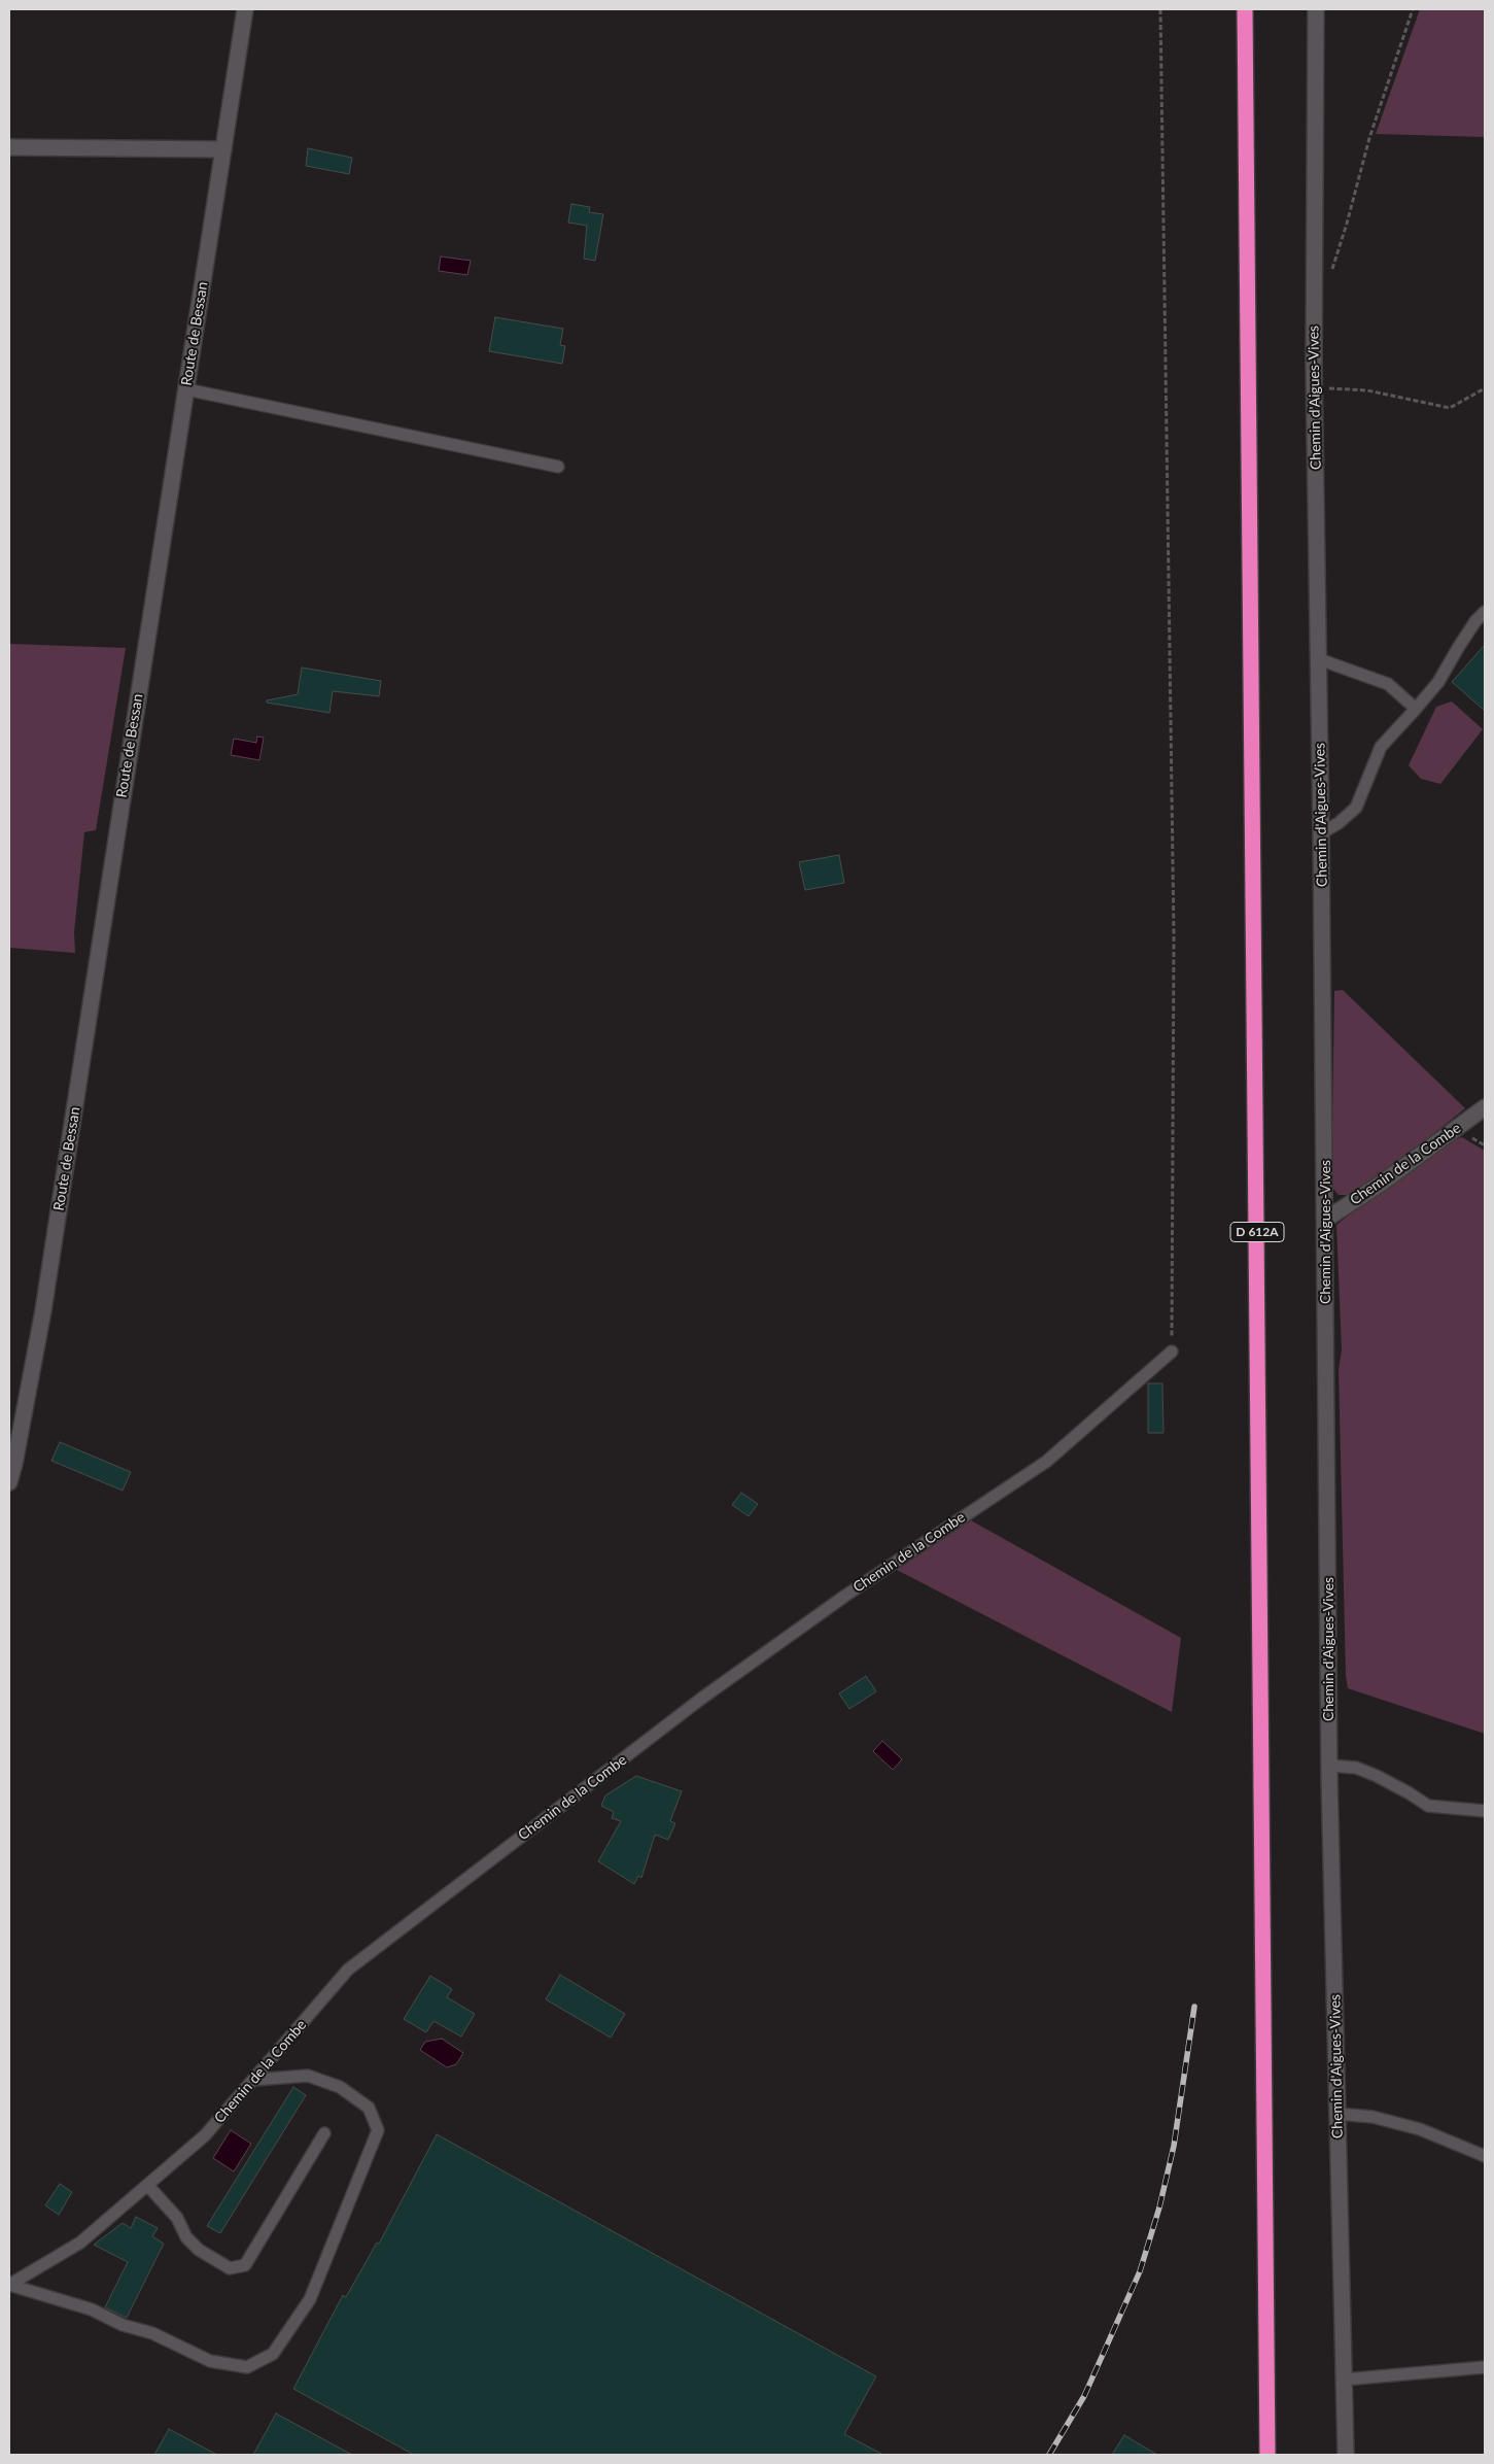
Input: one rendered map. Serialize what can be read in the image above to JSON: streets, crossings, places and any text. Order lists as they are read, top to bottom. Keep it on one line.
{"streets":{"highway":["D 612A"],"street":["Route de Bessan","Chemin d'Aigues-Vives","Chemin de la Combe"]},"crossings":[["Chemin d'Aigues-Vives","Chemin de la Combe"]]}
